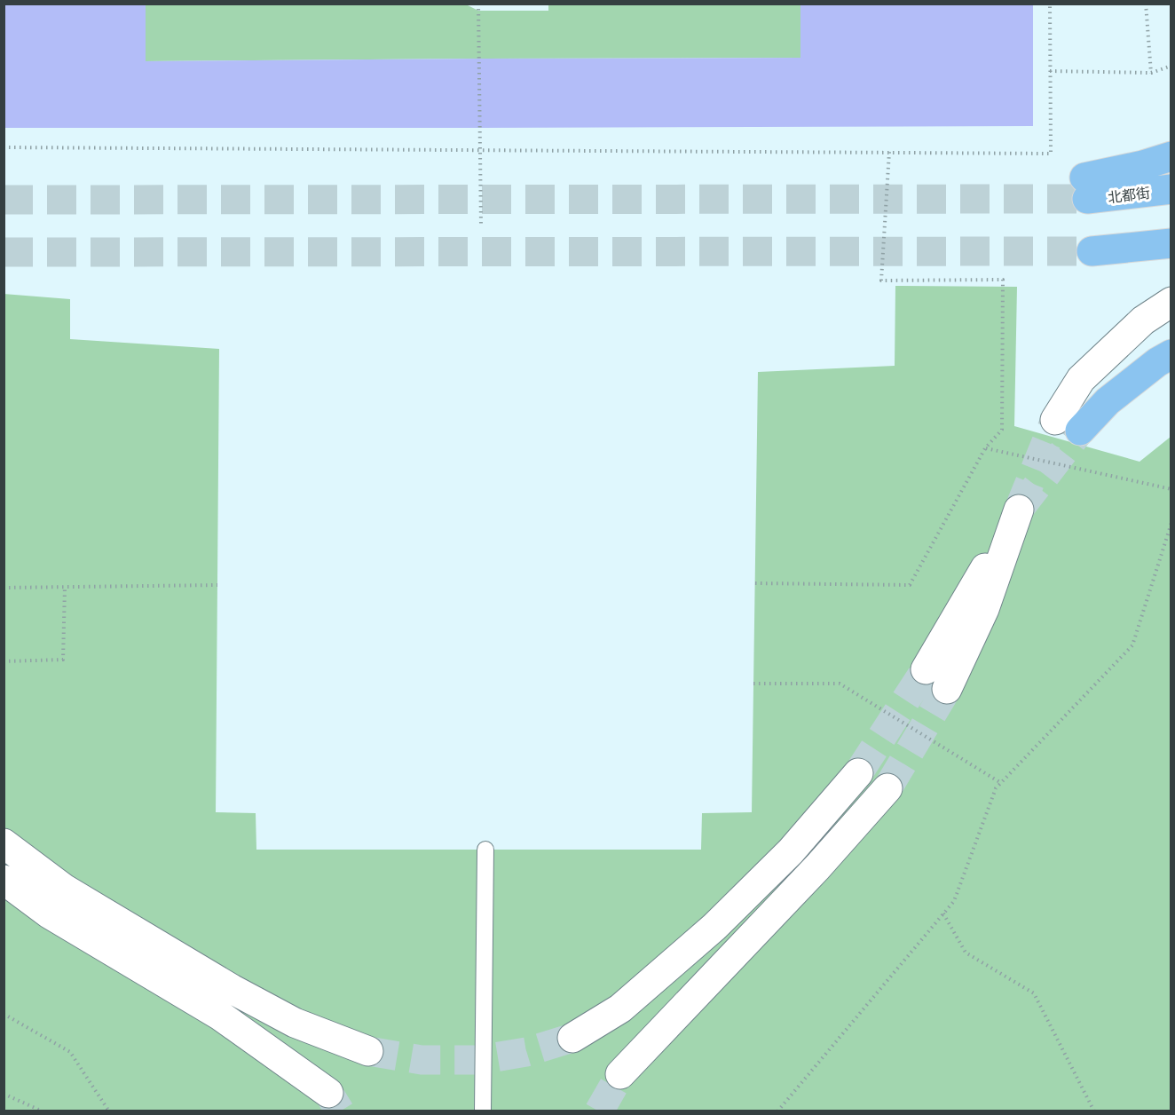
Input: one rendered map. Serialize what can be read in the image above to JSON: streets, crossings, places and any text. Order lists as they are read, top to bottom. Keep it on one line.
{"streets":{"main road":["北都街"]}}
